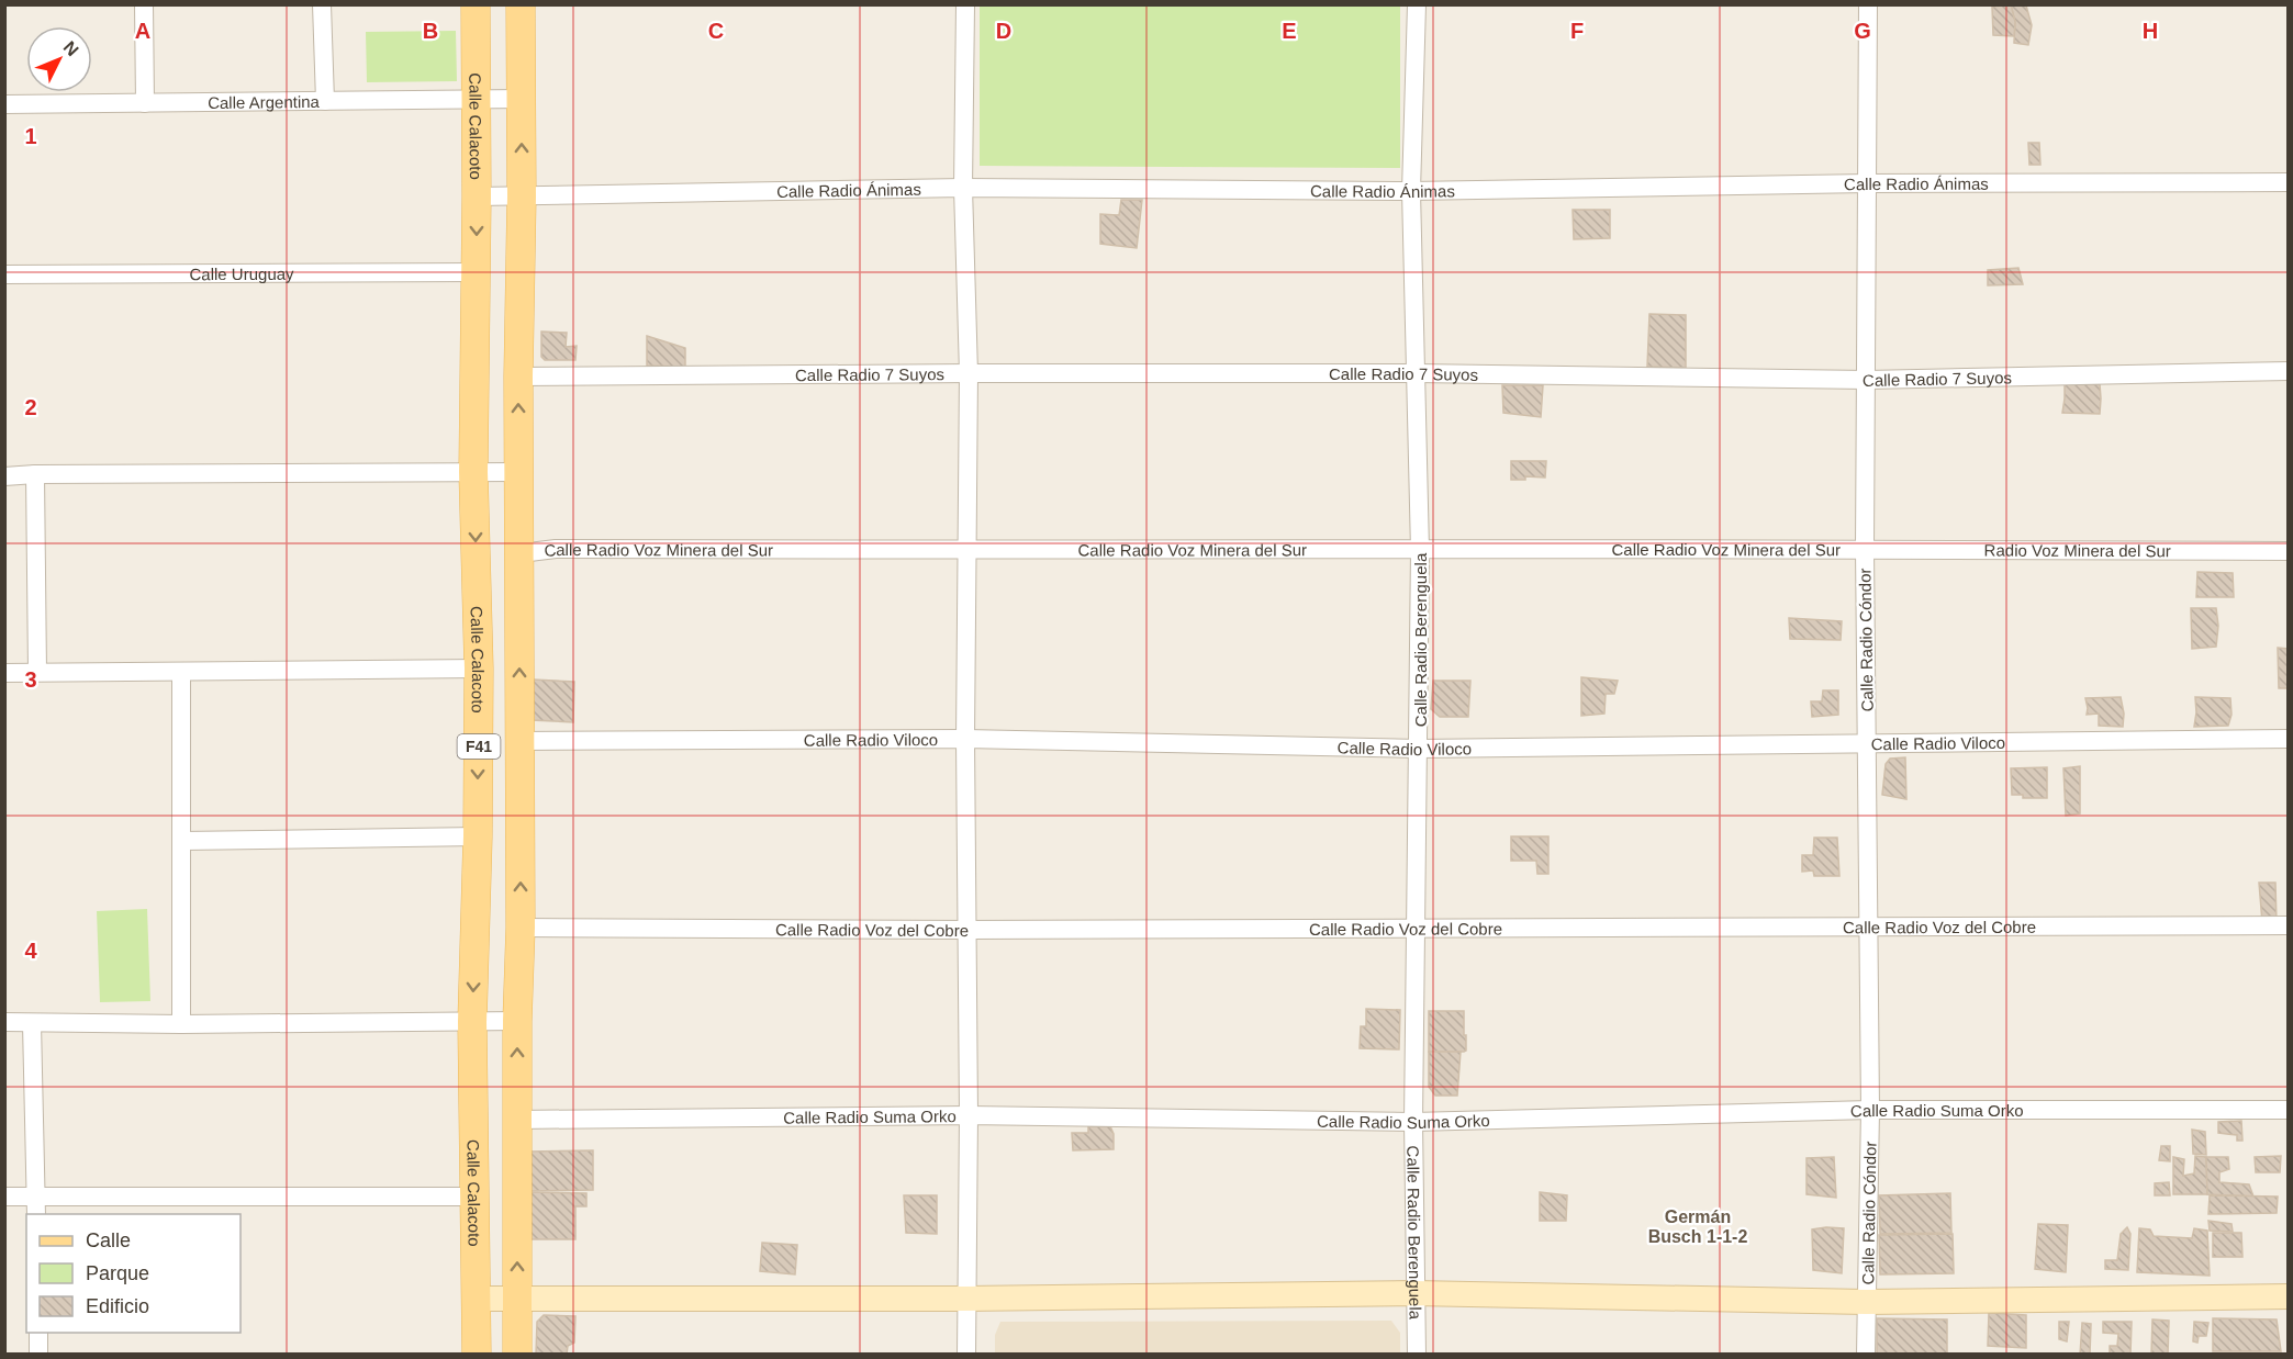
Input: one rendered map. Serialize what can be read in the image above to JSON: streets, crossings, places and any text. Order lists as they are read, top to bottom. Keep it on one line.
{"streets":{"main road":["Calle Calacoto","F41"],"street":["Calle Argentina","Calle Radio Ánimas","Calle Uruguay","Calle Radio 7 Suyos","Calle Radio Voz Minera del Sur","Radio Voz Minera del Sur","Calle Radio Berenguela","Calle Radio Cóndor","Calle Radio Viloco","Calle Radio Voz del Cobre","Calle Radio Suma Orko"]},"crossings":[["Calle Argentina","Calle Calacoto"],["Calle Argentina","F41"],["Calle Calacoto","Calle Radio Ánimas"],["Calle Calacoto","Calle Uruguay"],["Calle Radio Ánimas","Calle Radio Berenguela"],["Calle Radio Ánimas","Calle Radio Cóndor"],["Calle Radio Ánimas","F41"],["Calle Radio 7 Suyos","Calle Radio Berenguela"],["Calle Radio 7 Suyos","Calle Radio Cóndor"],["Calle Radio 7 Suyos","F41"],["Calle Radio Voz Minera del Sur","Radio Voz Minera del Sur"],["Calle Radio Voz Minera del Sur","Calle Radio Berenguela"],["Calle Radio Voz Minera del Sur","Calle Radio Cóndor"],["Calle Radio Voz Minera del Sur","F41"],["Radio Voz Minera del Sur","Calle Radio Cóndor"],["Calle Radio Berenguela","Calle Radio Viloco"],["Calle Radio Berenguela","Calle Radio Voz del Cobre"],["Calle Radio Berenguela","Calle Radio Suma Orko"],["Calle Radio Cóndor","Calle Radio Viloco"],["Calle Radio Cóndor","Calle Radio Voz del Cobre"],["Calle Radio Cóndor","Calle Radio Suma Orko"],["Calle Radio Viloco","F41"],["F41","Calle Radio Voz del Cobre"],["F41","Calle Radio Suma Orko"]],"districts":["Germán Busch 1-1-2"],"legend":["Calle","Parque","Edificio"],"north":"top right","grid":{"columns":["A","B","C","D","E","F","G","H"],"rows":["1","2","3","4"]}}
